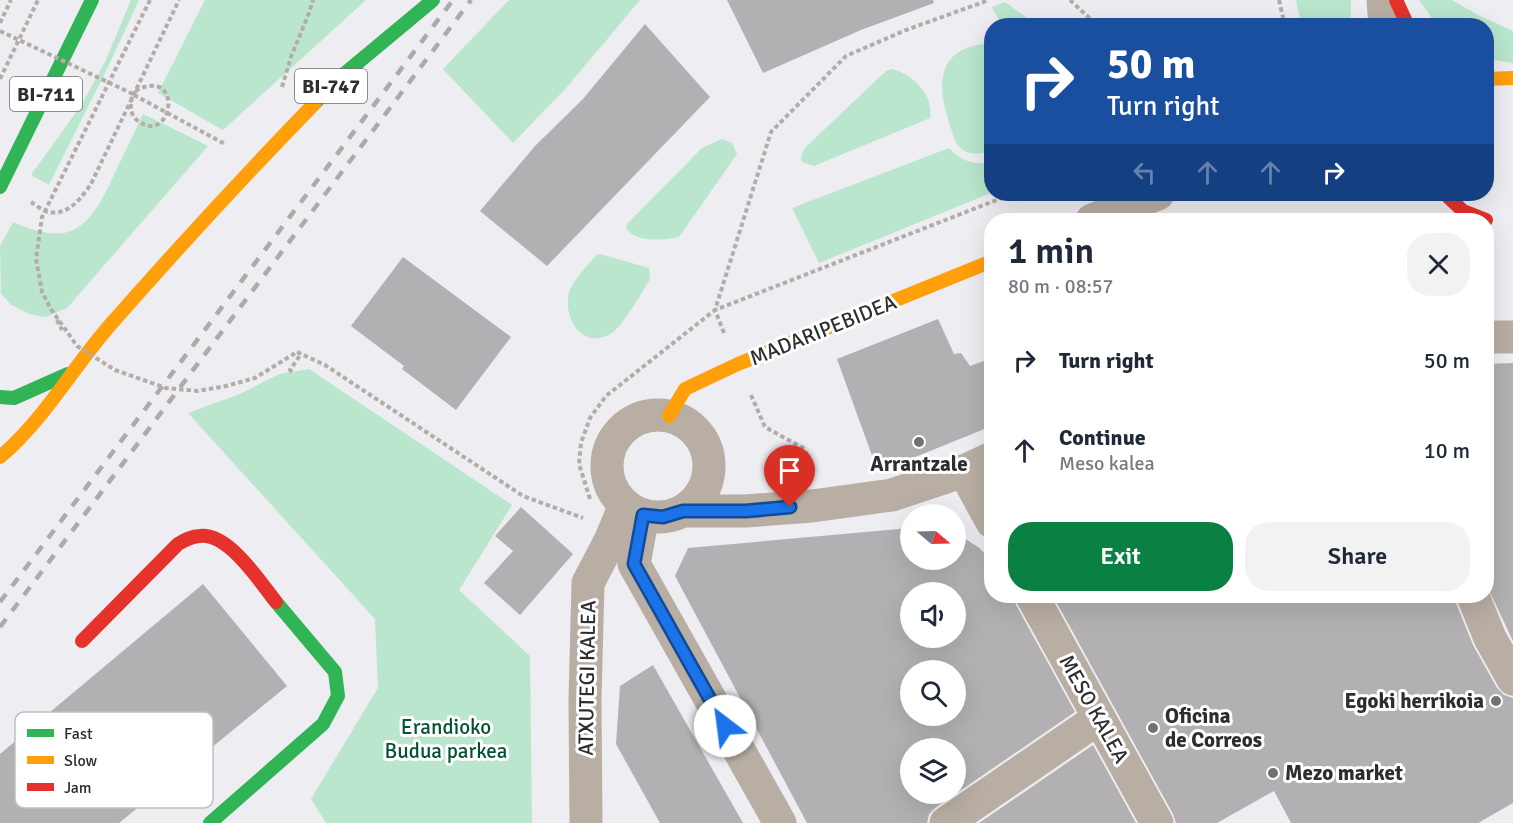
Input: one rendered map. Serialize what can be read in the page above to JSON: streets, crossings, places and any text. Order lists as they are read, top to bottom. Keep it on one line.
{"streets":{"main road":["BI-747","BI-711","MADARIPEBIDEA"],"street":["ATXUTEGI KALEA","MESO KALEA"]},"crossings":[["MADARIPEBIDEA","ATXUTEGI KALEA"]],"parks":["Erandioko Budua parkea"],"places":["Arrantzale","Egoki herrikoia","Oficina de Correos","Mezo market"],"legend":["Fast","Slow","Jam"],"north":"right","page":{"turn":["50 m","Turn right"],"heading":["1 min","80 m · 08:57"],"list":[{"name":"Turn right","value":"50 m"},{"name":"Continue","note":"Meso kalea","value":"10 m"}],"buttons":["Exit","Share"]}}
